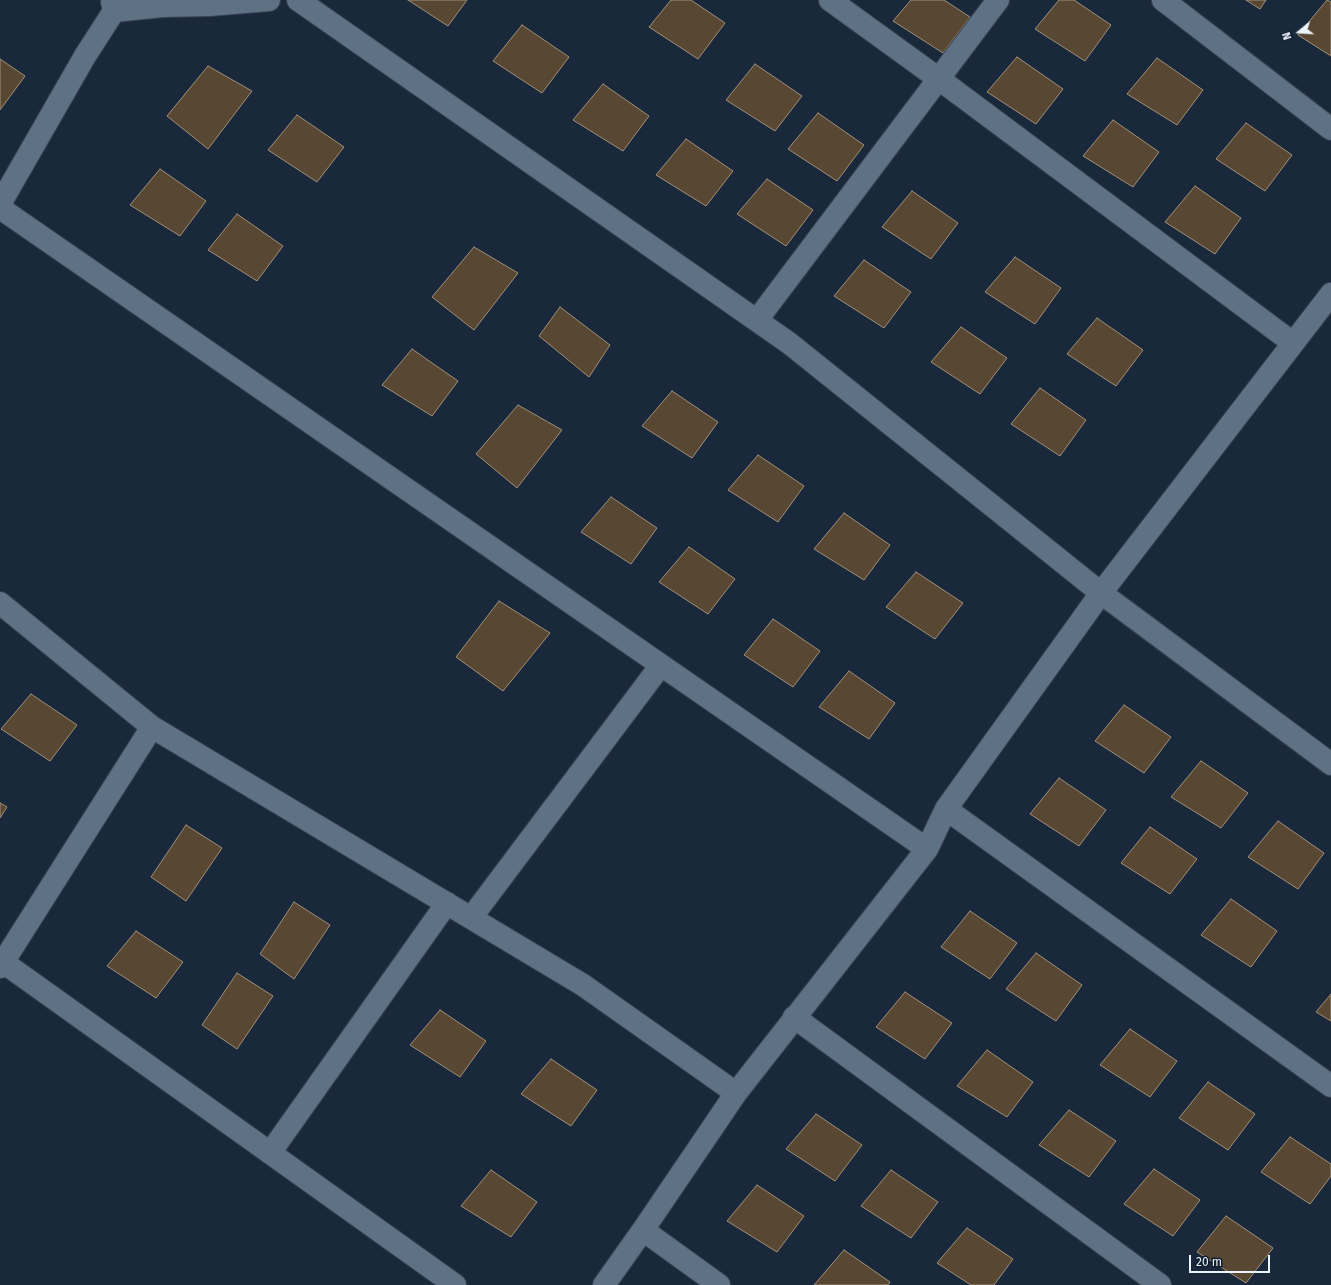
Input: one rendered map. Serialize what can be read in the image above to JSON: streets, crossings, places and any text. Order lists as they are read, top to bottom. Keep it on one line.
{"scale_bar":"20 m","north":"left"}
